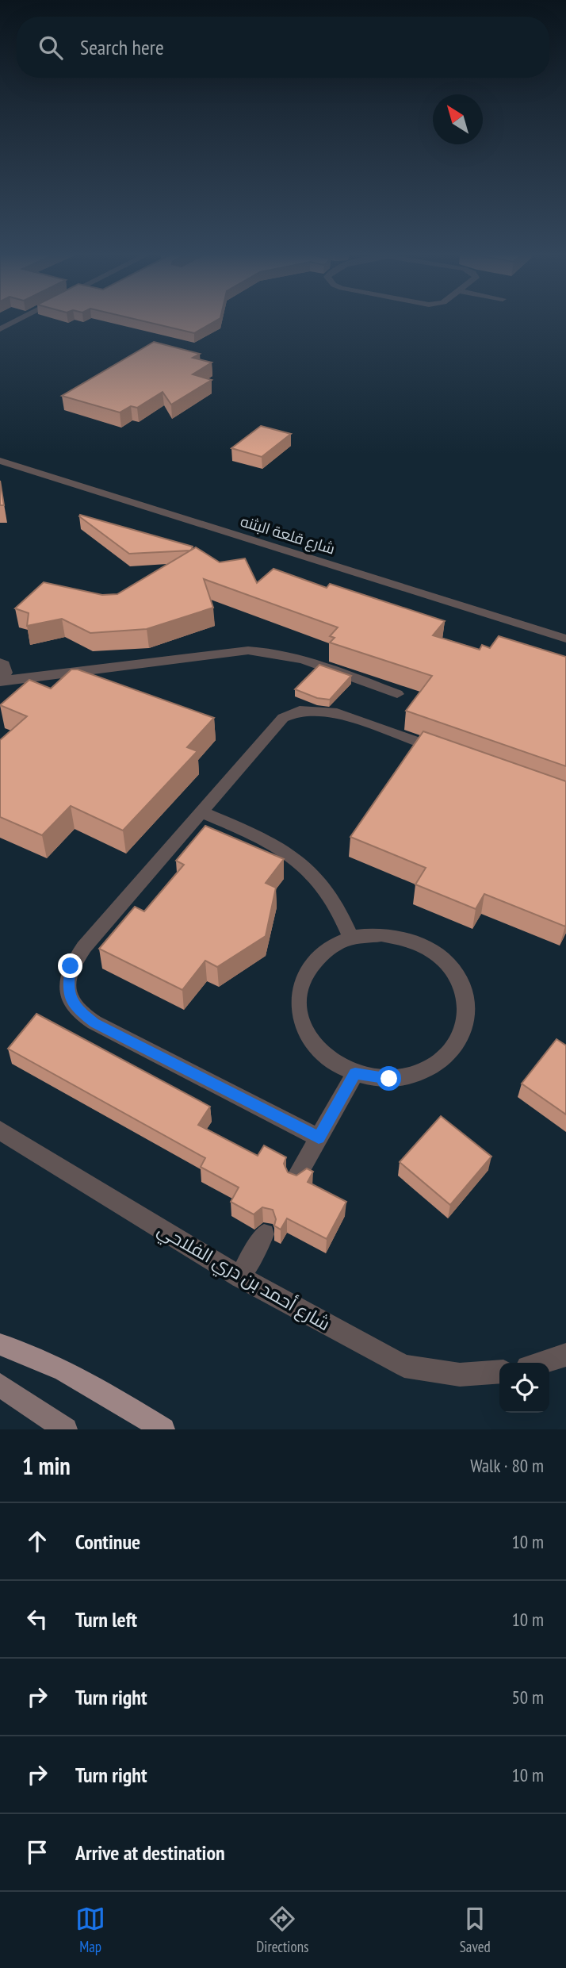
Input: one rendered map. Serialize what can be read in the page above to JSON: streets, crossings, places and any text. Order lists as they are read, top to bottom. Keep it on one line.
{"streets":{"street":["شارع قلعة البثنه","شارع أحمد بن دري الفلاحي"]},"north":"top left","page":{"search":"Search here","heading":["1 min","Walk · 80 m"],"list":[["Continue","10 m"],["Turn left","10 m"],["Turn right","50 m"],["Turn right","10 m"],"Arrive at destination"],"nav":["Map","Directions","Saved"]}}
